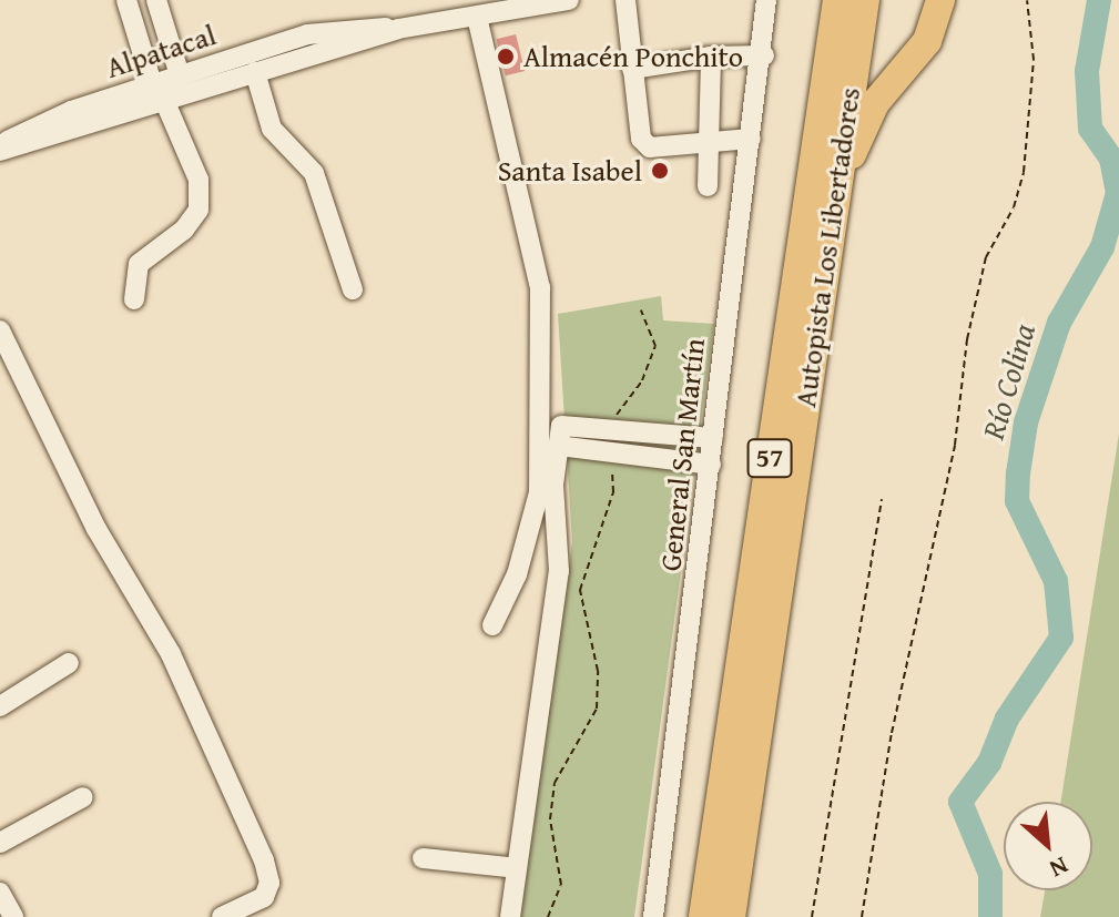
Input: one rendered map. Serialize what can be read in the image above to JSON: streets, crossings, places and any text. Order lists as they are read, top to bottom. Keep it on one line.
{"streets":{"highway":["Autopista Los Libertadores","57"],"street":["Alpatacal","General San Martín"]},"water":["Río Colina"],"places":["Almacén Ponchito","Santa Isabel"],"north":"bottom right"}
